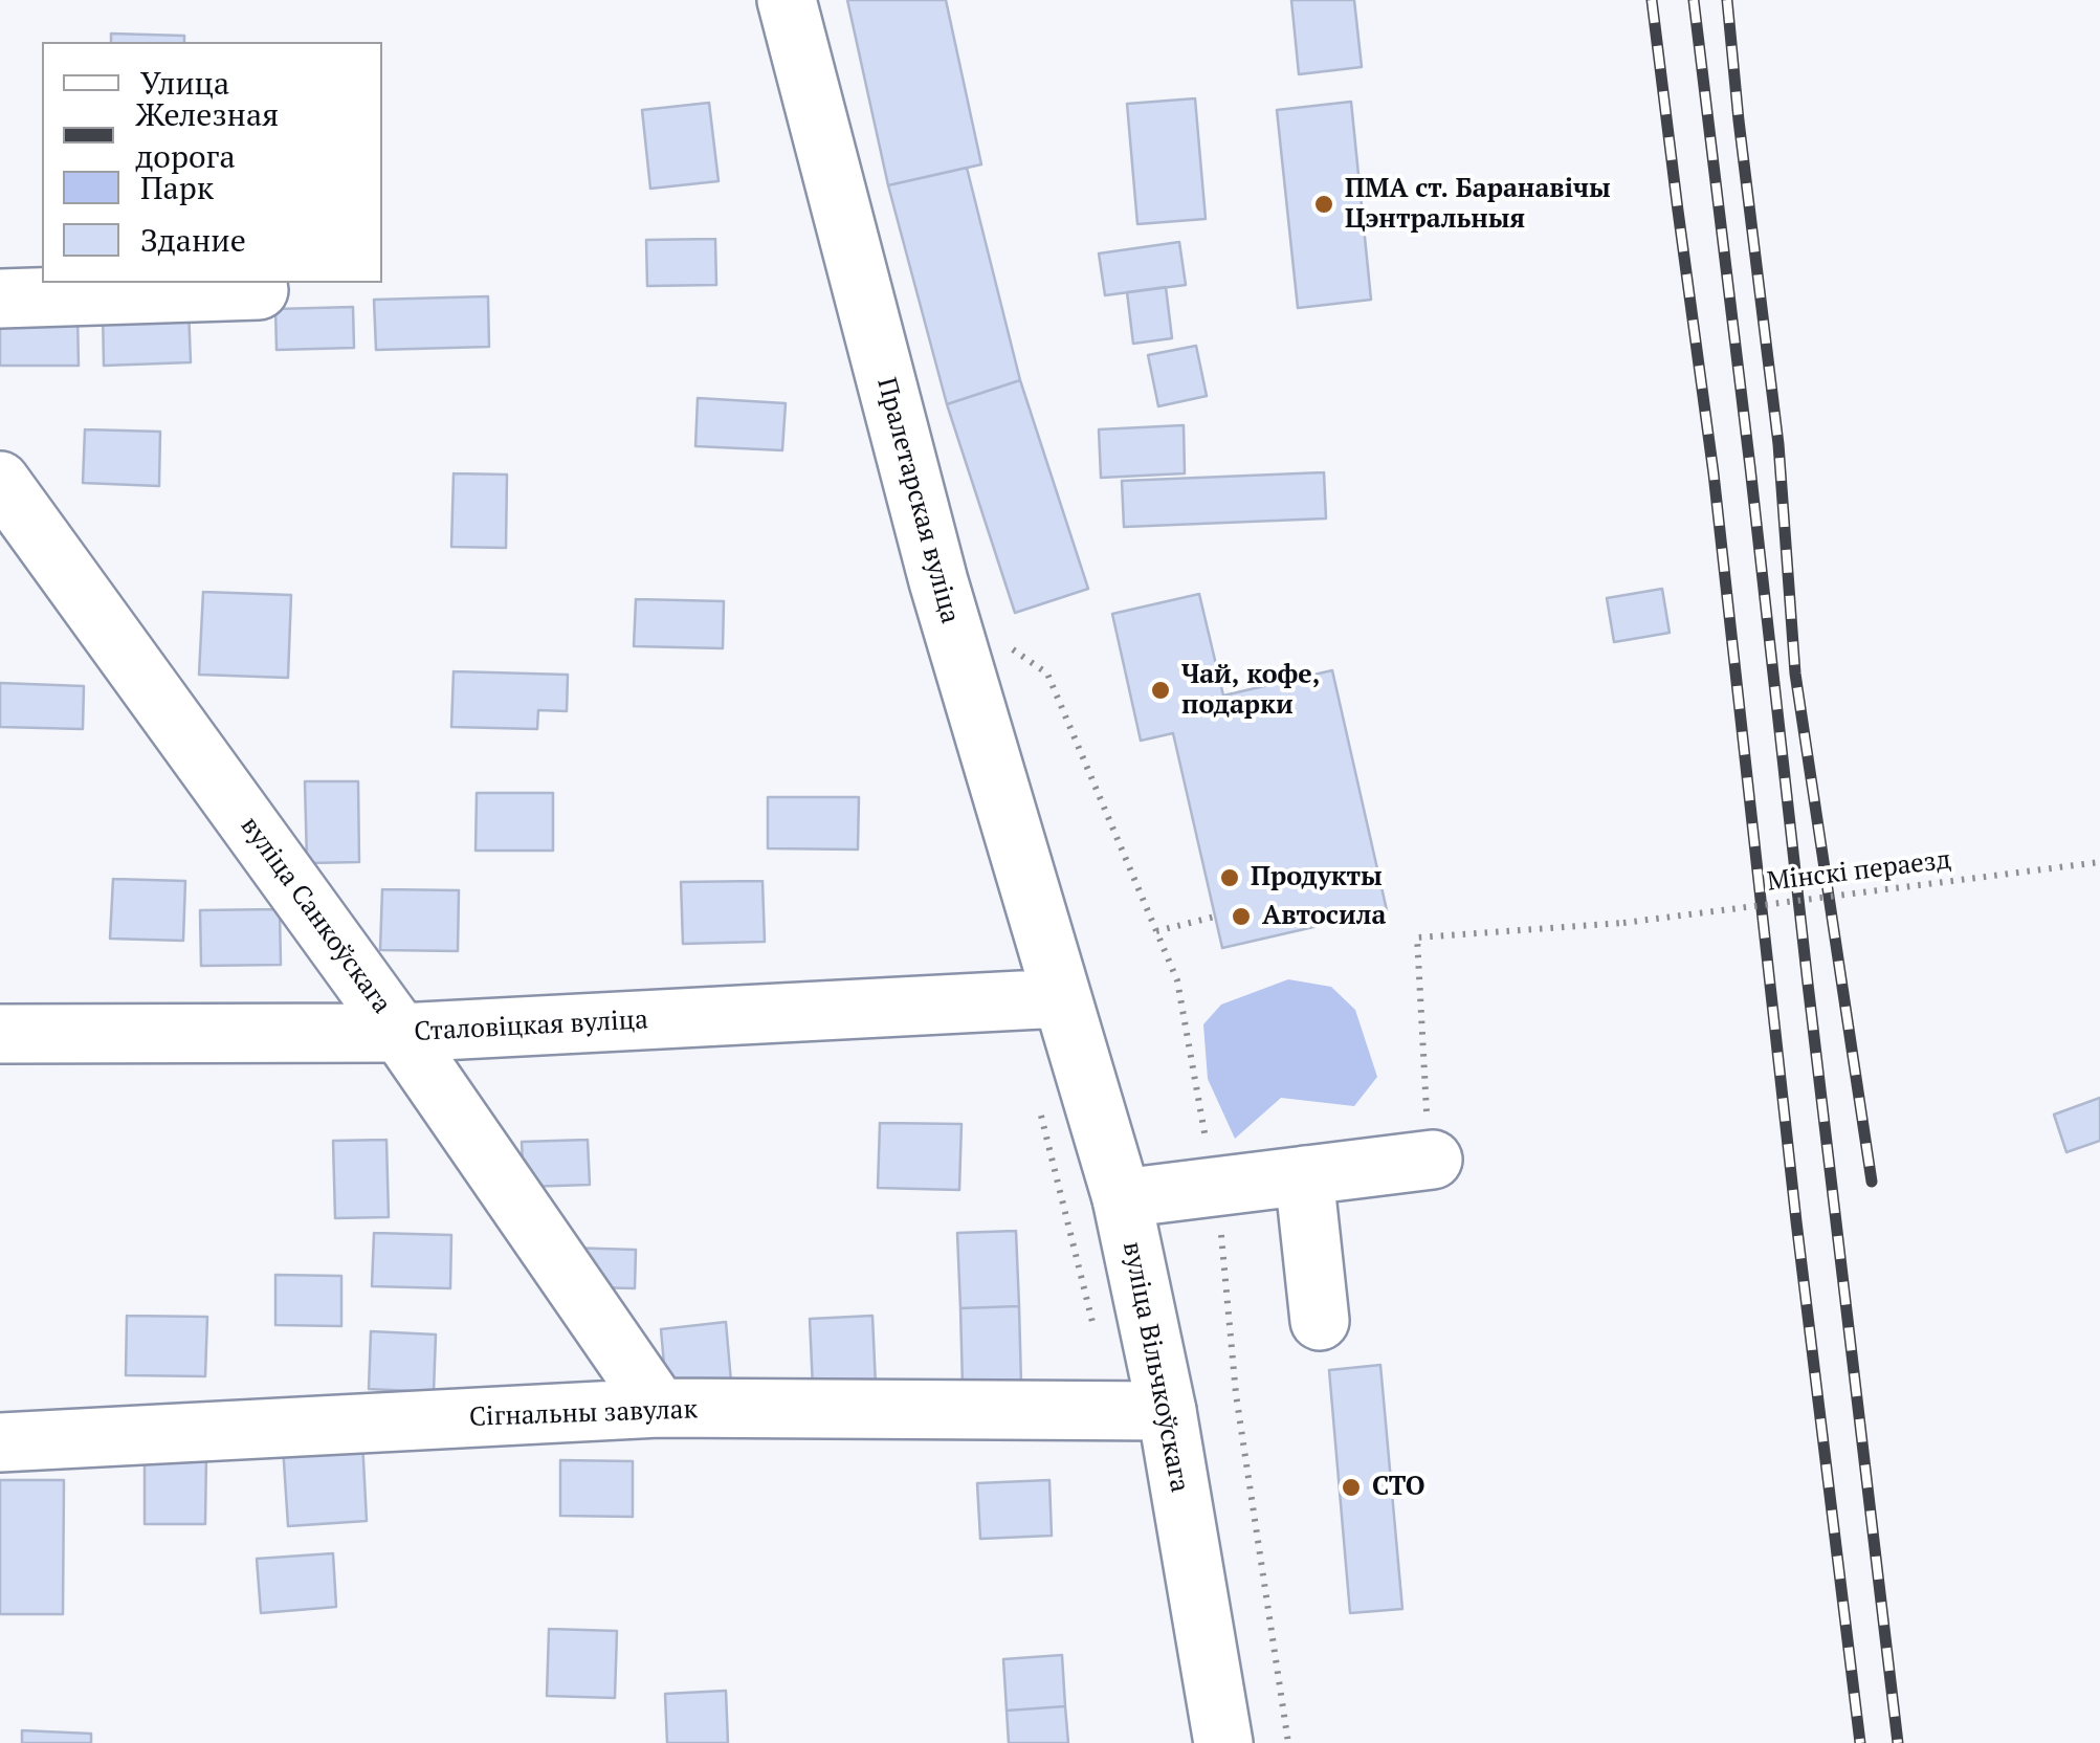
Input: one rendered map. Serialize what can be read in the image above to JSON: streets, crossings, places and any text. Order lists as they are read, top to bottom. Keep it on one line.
{"streets":{"main road":["Пралетарская вуліца","вуліца Санкоўскага","Сталовіцкая вуліца","вуліца Вільчкоўскага","Сігнальны завулак"],"path":["Мінскі пераезд"]},"crossings":[["Пралетарская вуліца","Сталовіцкая вуліца"],["Пралетарская вуліца","вуліца Вільчкоўскага"],["вуліца Санкоўскага","Сталовіцкая вуліца"],["вуліца Санкоўскага","Сігнальны завулак"],["Сталовіцкая вуліца","вуліца Вільчкоўскага"],["вуліца Вільчкоўскага","Сігнальны завулак"]],"places":["ПМА ст. Баранавічы Цэнтральныя","Чай, кофе, подарки","Продукты","Автосила","СТО"],"legend":["Улица","Железная дорога","Парк","Здание"]}
